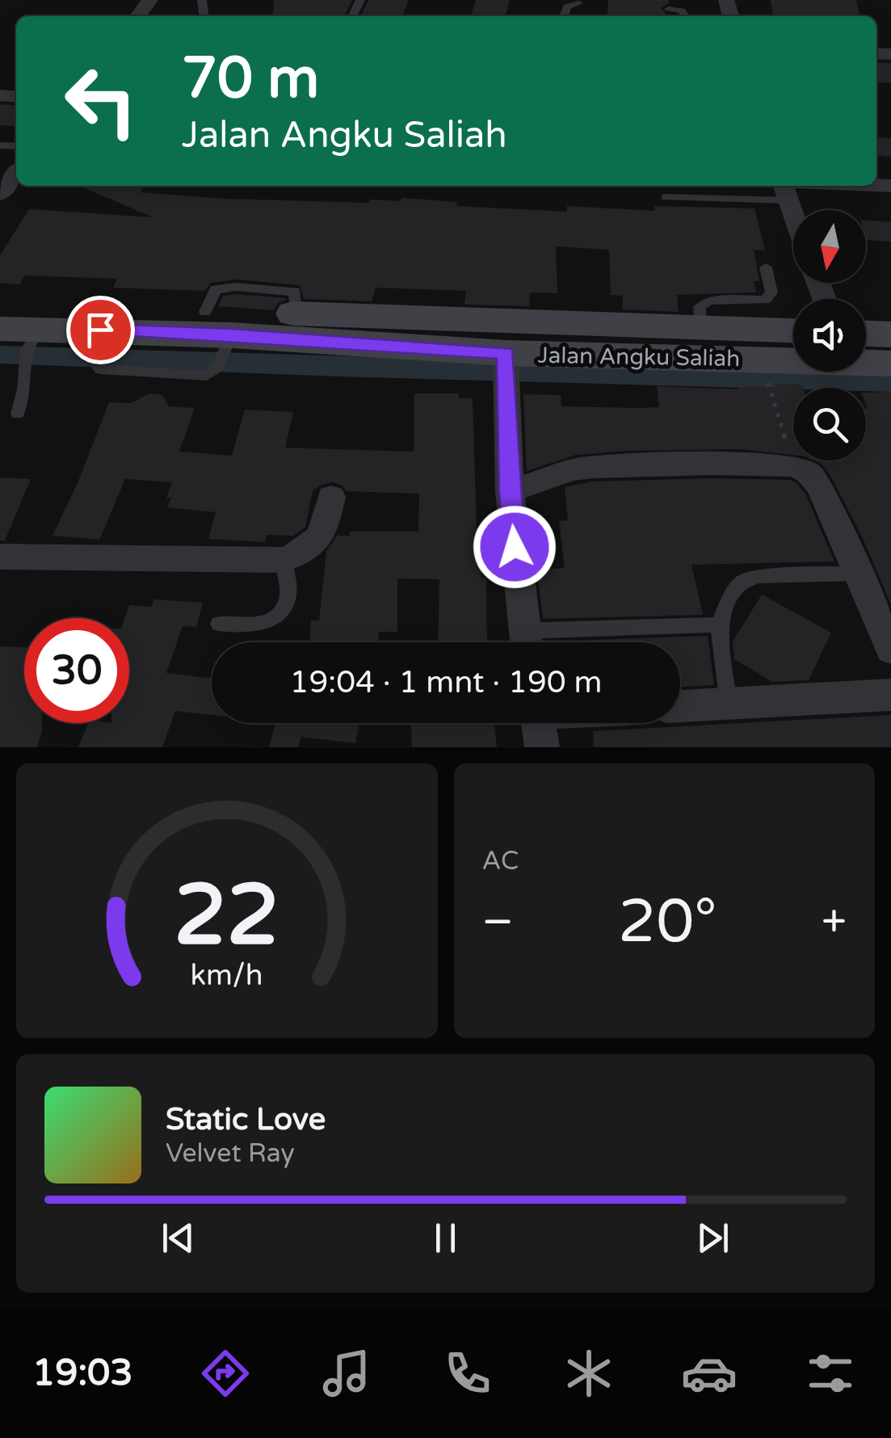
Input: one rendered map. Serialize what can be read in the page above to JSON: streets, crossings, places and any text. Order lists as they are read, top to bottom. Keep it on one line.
{"streets":{"main road":["Jalan Angku Saliah"]},"north":"bottom","page":{"turn":["70 m","Jalan Angku Saliah"],"limit":"30","trip":"19:04 · 1 mnt · 190 m","tile":"AC","heat":["−","20°","+"],"song":["Static Love","Velvet Ray"],"tabs":"19:03","gauge":["22","km/h"]}}
